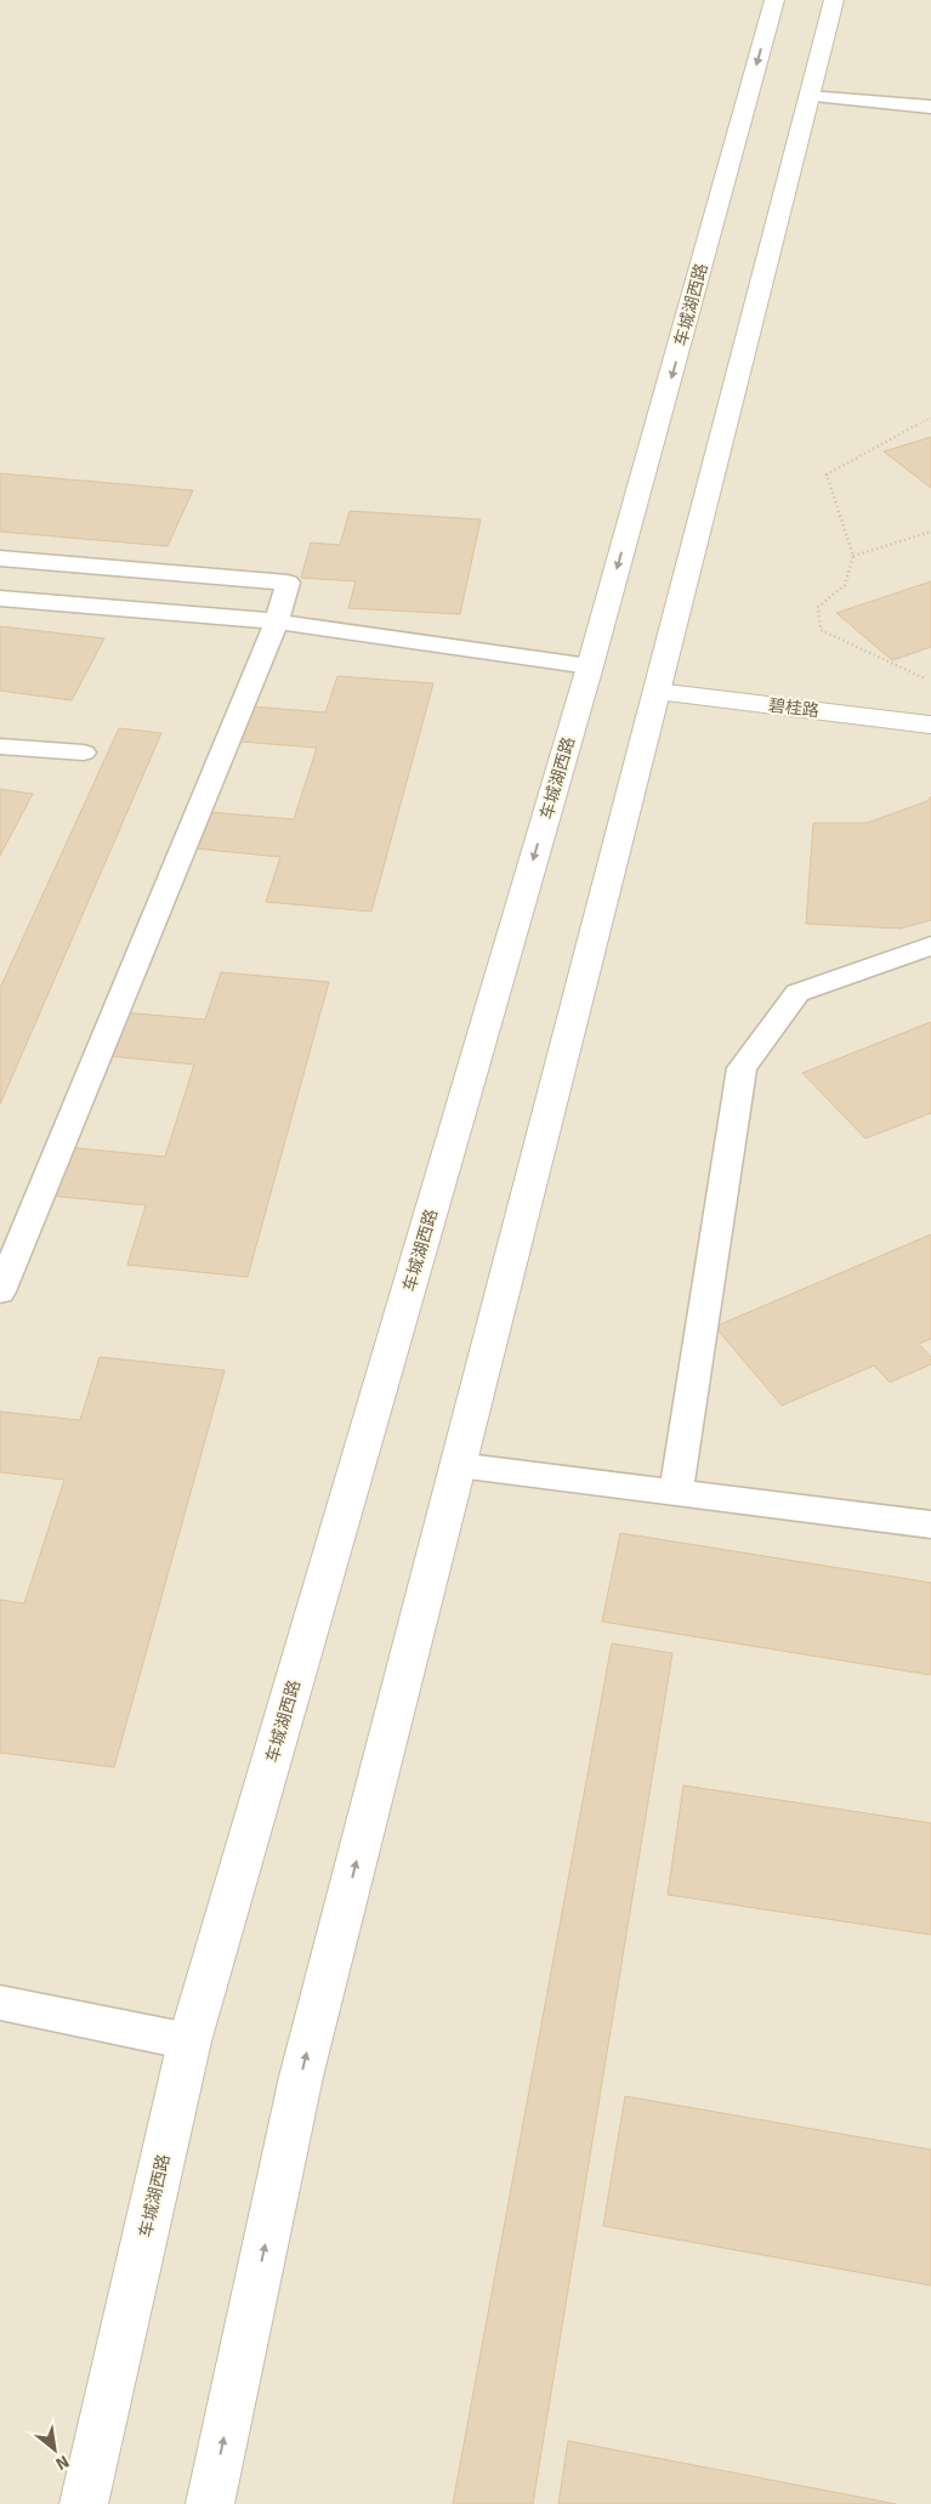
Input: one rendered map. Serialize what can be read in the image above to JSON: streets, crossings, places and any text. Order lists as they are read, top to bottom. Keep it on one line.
{"streets":{"street":["车城湖西路","碧桂路"]},"north":"bottom right"}
